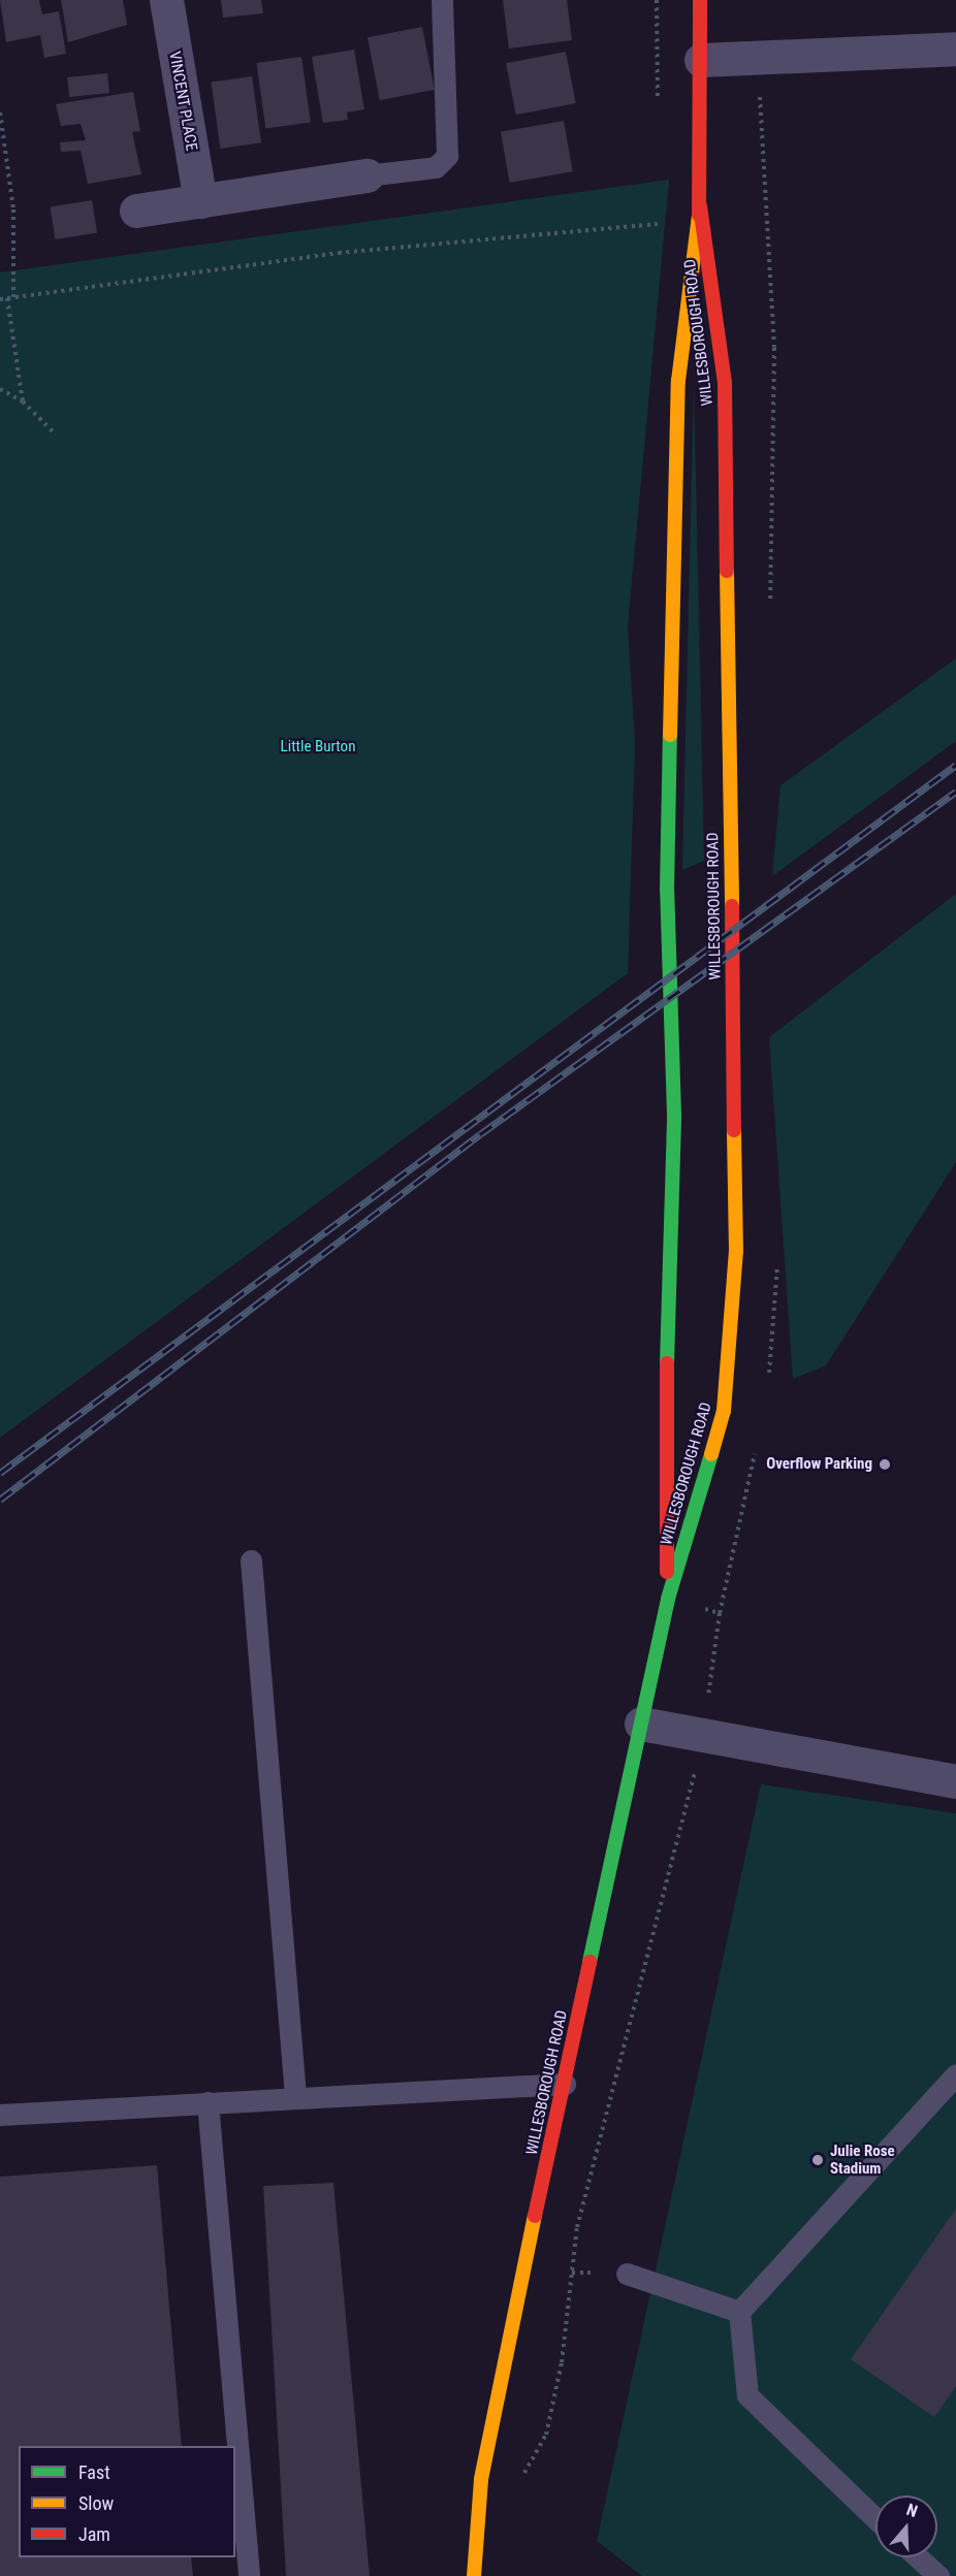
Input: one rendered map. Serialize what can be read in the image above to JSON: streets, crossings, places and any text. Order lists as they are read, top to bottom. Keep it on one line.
{"streets":{"main road":["WILLESBOROUGH ROAD"],"street":["VINCENT PLACE"]},"parks":["Little Burton"],"places":["Overflow Parking","Julie Rose Stadium"],"legend":["Fast","Slow","Jam"],"north":"top"}
